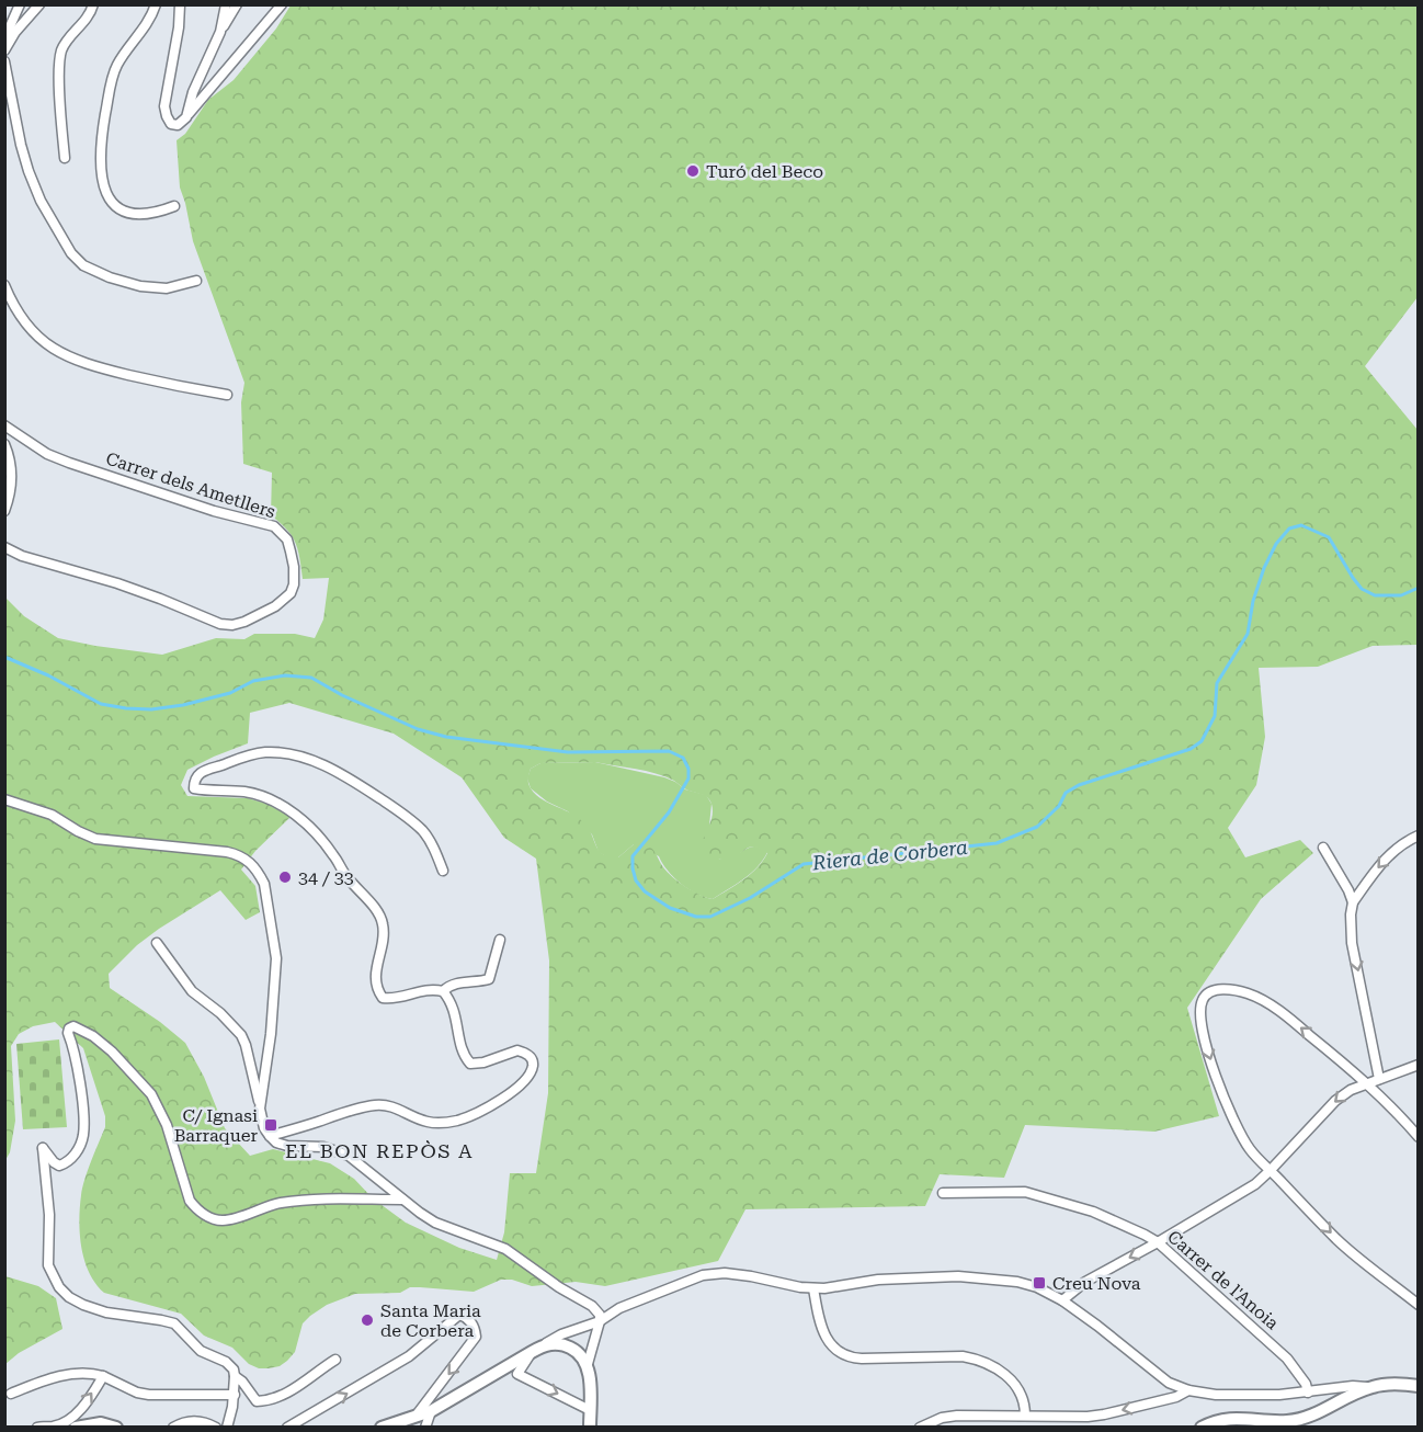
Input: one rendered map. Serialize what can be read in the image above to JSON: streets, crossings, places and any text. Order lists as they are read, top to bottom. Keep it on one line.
{"streets":{"street":["Carrer dels Ametllers","Carrer de l'Anoia"]},"districts":["EL BON REPÒS A"],"water":["Riera de Corbera"],"places":{"other":["Turó del Beco","34 / 33","Santa Maria de Corbera"],"transit":["C/ Ignasi Barraquer","Creu Nova"]}}
